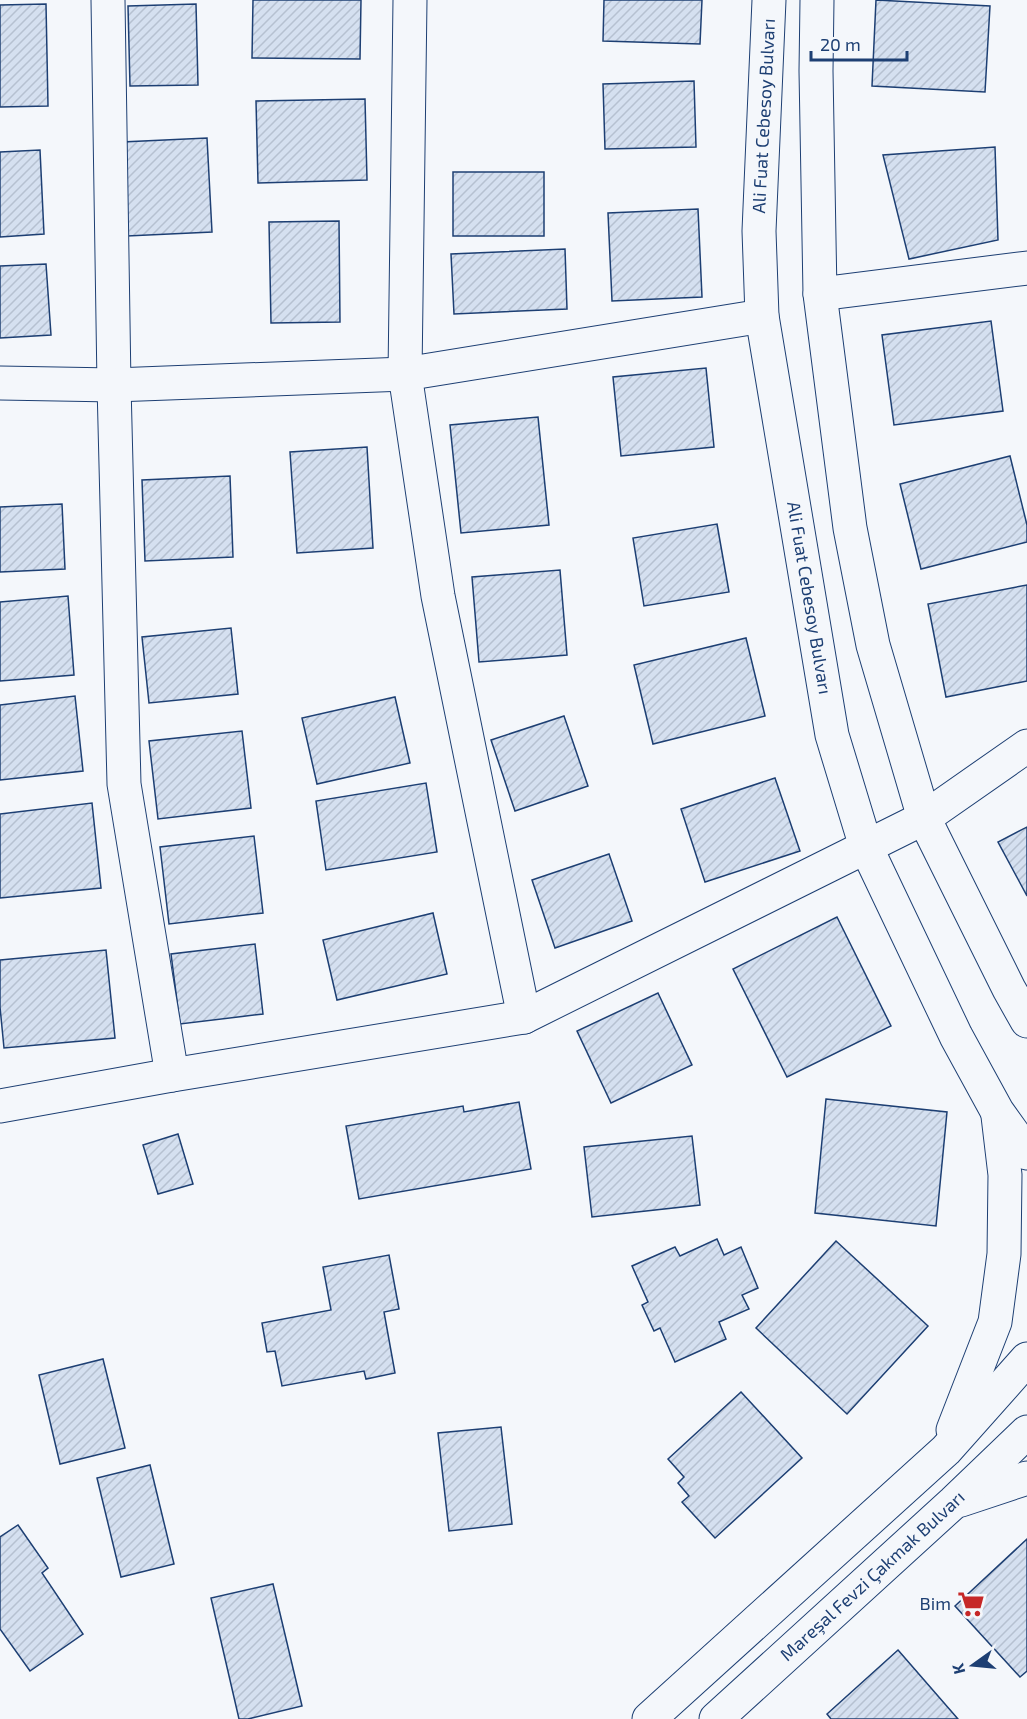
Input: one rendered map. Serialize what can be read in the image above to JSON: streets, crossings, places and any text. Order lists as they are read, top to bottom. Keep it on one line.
{"streets":{"street":["Ali Fuat Cebesoy Bulvarı","Mareşal Fevzi Çakmak Bulvarı"]},"places":{"supermarket":["Bim"]},"scale_bar":"20 m","north":"left"}
